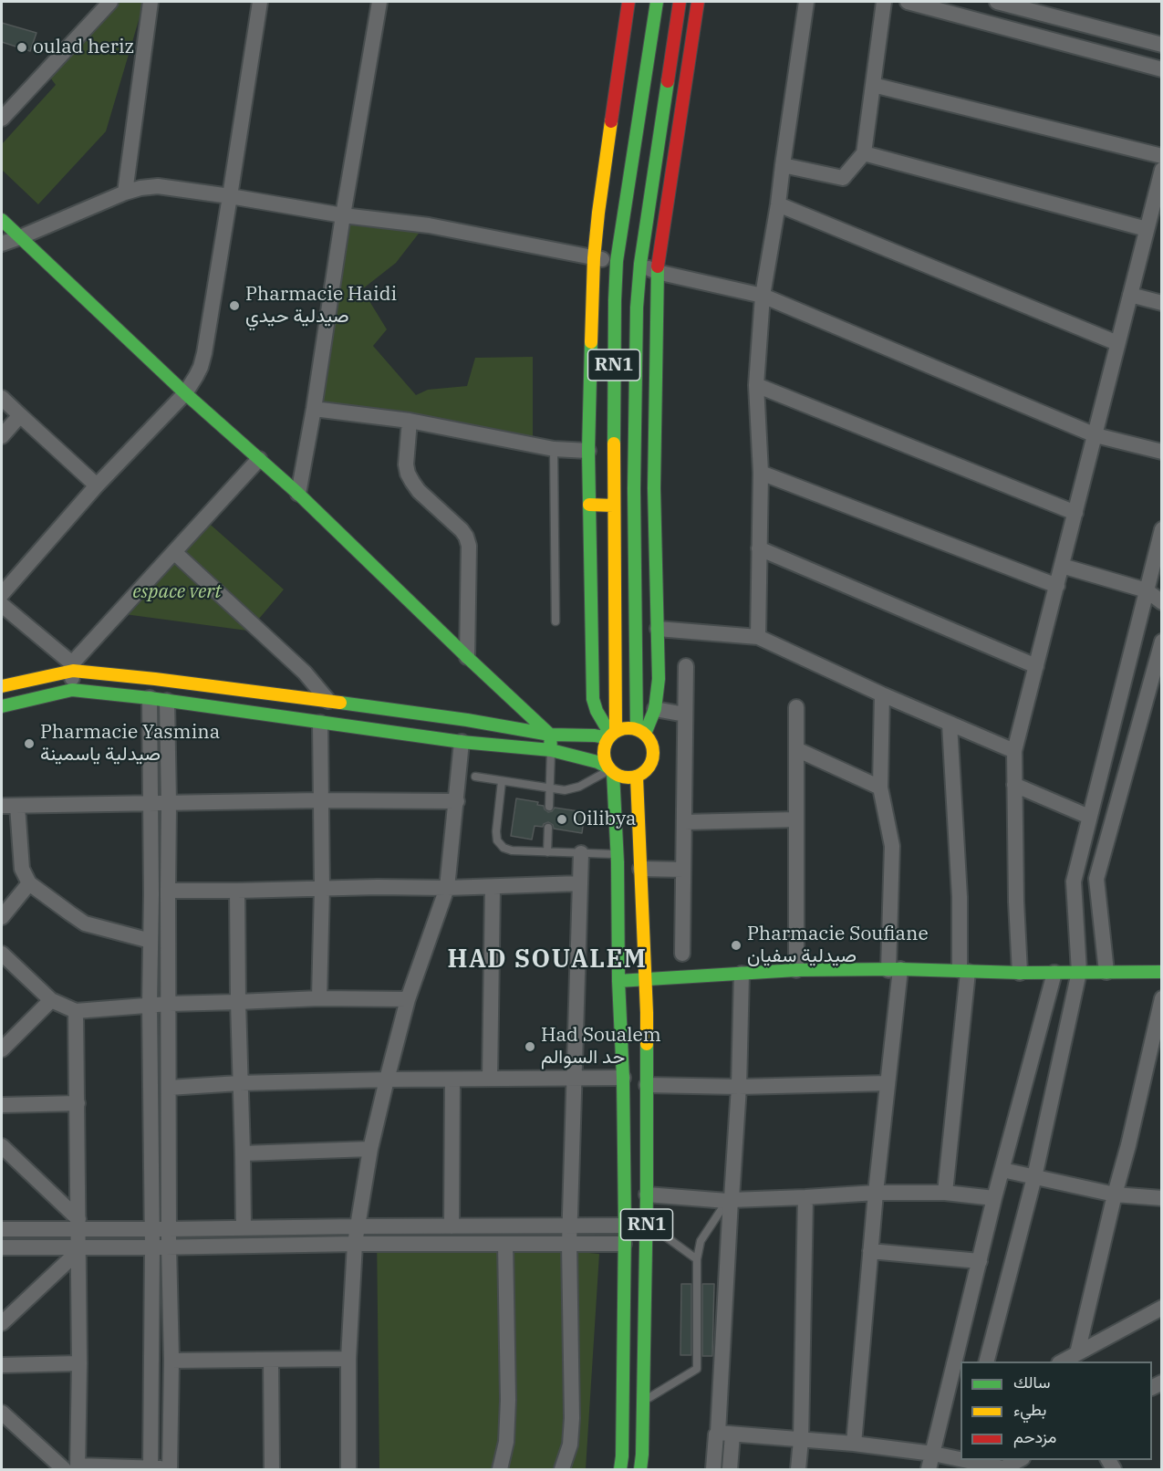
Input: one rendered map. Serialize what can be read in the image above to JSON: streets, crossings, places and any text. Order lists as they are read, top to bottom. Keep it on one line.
{"streets":{"main road":["RN1"]},"districts":["HAD SOUALEM"],"parks":["espace vert"],"places":["oulad heriz","Pharmacie Haidi صيدلية حيدي","Pharmacie Yasmina صيدلية ياسمينة","Oilibya","Pharmacie Soufiane صيدلية سفيان","Had Soualem حد السوالم"],"legend":["سالك","بطيء","مزدحم"]}
